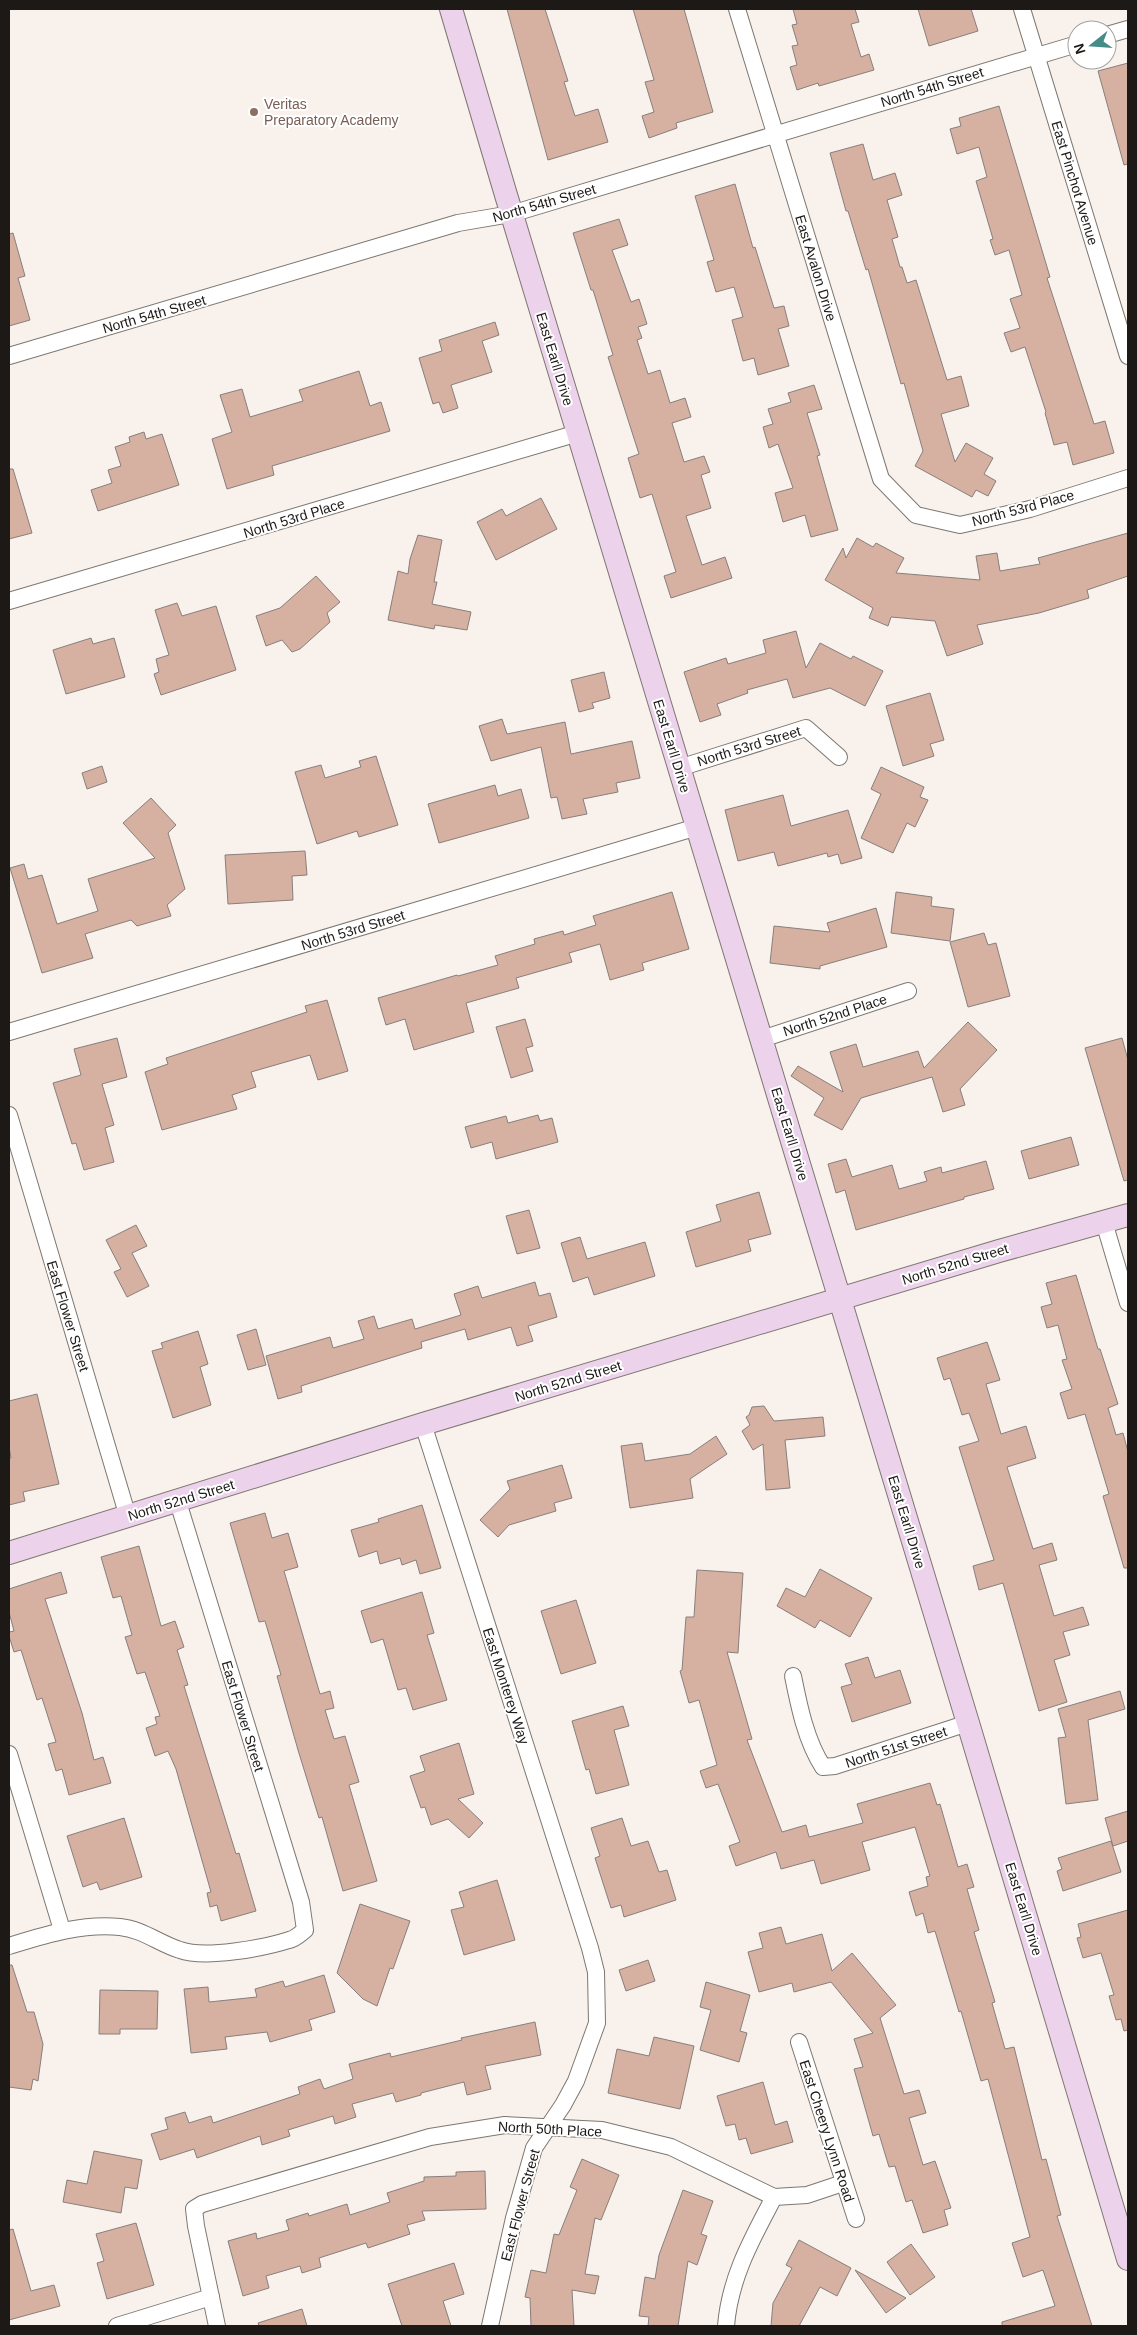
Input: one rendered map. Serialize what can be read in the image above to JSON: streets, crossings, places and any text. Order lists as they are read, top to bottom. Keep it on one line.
{"streets":{"street":["North 54th Street","East Pinchot Avenue","East Avalon Drive","East Earll Drive","North 53rd Place","North 53rd Street","North 52nd Place","North 52nd Street","East Flower Street","East Monterey Way","North 51st Street","North 50th Place","East Cheery Lynn Road"]},"crossings":[["North 54th Street","East Pinchot Avenue"],["North 54th Street","East Avalon Drive"],["North 54th Street","East Earll Drive"],["East Avalon Drive","North 53rd Place"],["East Earll Drive","North 53rd Place"],["East Earll Drive","North 53rd Street"],["East Earll Drive","North 52nd Place"],["East Earll Drive","North 52nd Street"],["East Earll Drive","North 51st Street"],["North 52nd Street","East Flower Street"],["North 52nd Street","East Monterey Way"],["East Flower Street","East Monterey Way"],["East Flower Street","North 50th Place"],["North 50th Place","East Cheery Lynn Road"]],"places":["Veritas Preparatory Academy"],"north":"left"}
